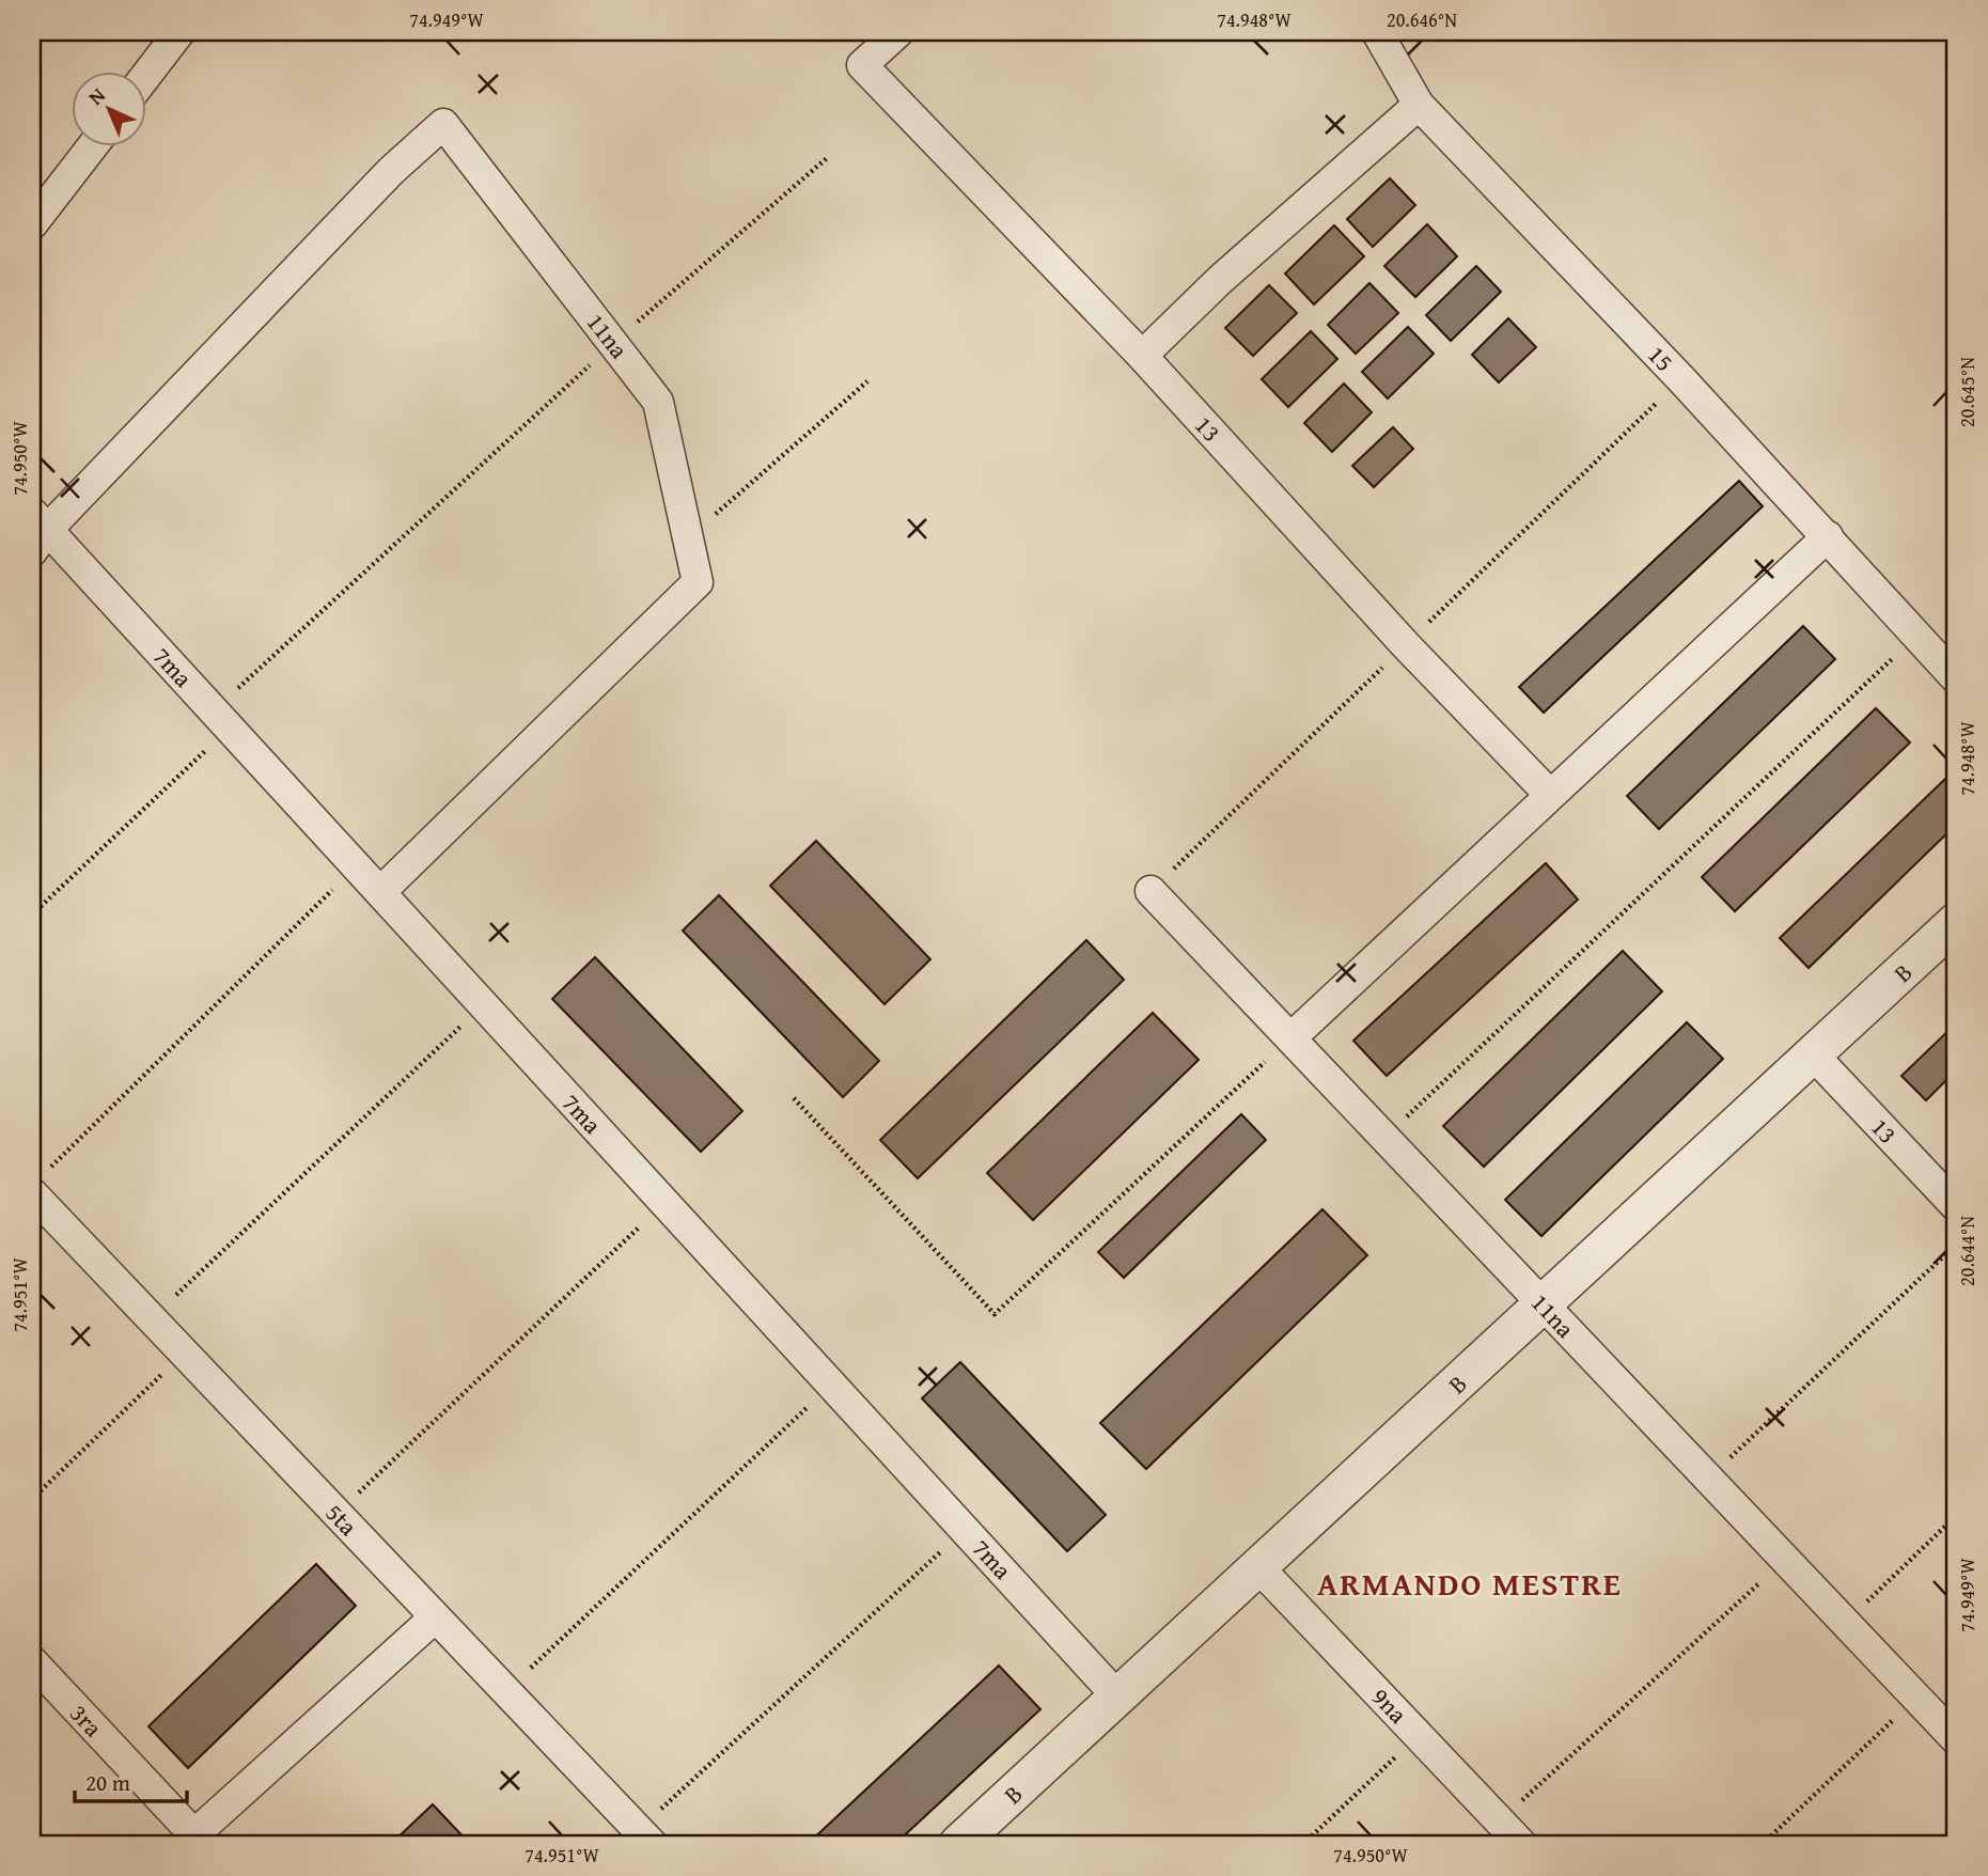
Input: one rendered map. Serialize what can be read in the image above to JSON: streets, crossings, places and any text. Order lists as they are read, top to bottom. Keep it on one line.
{"streets":{"street":["11na","15","13","7ma","B","5ta","9na","3ra"]},"crossings":[["11na","7ma"],["11na","B"],["13","B"],["7ma","B"],["B","9na"]],"districts":["ARMANDO MESTRE"],"scale_bar":"20 m","north":"top left","coordinates":["74.949°W","74.948°W","20.646°N","20.645°N","74.950°W","20.644°N","74.951°W"]}
